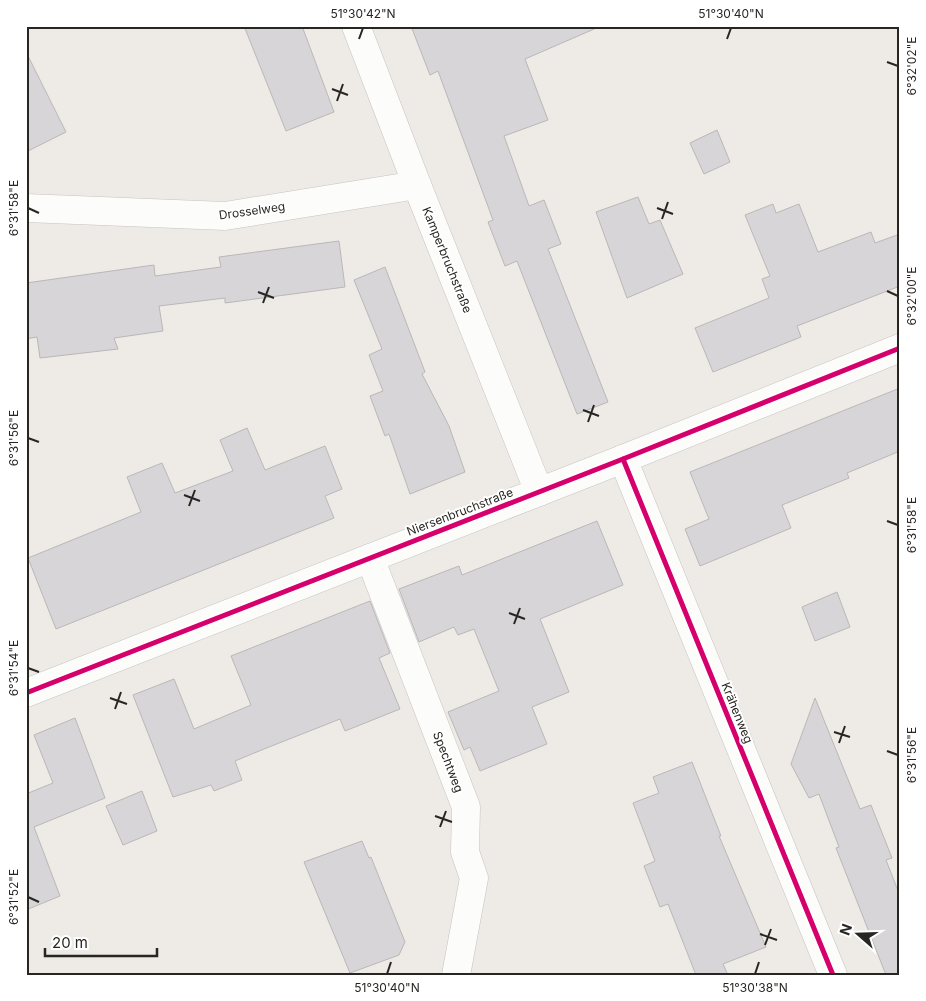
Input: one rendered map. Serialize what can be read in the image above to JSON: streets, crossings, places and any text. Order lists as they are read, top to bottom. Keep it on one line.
{"streets":{"street":["Drosselweg","Kamperbruchstraße","Niersenbruchstraße","Krähenweg","Spechtweg"]},"crossings":[["Drosselweg","Kamperbruchstraße"],["Kamperbruchstraße","Niersenbruchstraße"],["Niersenbruchstraße","Krähenweg"],["Niersenbruchstraße","Spechtweg"]],"scale_bar":"20 m","north":"left","coordinates":["51°30'42\"N","51°30'40\"N","6°32'02\"E","6°31'58\"E","6°32'00\"E","6°31'56\"E","6°31'54\"E","6°31'52\"E","51°30'38\"N"]}
